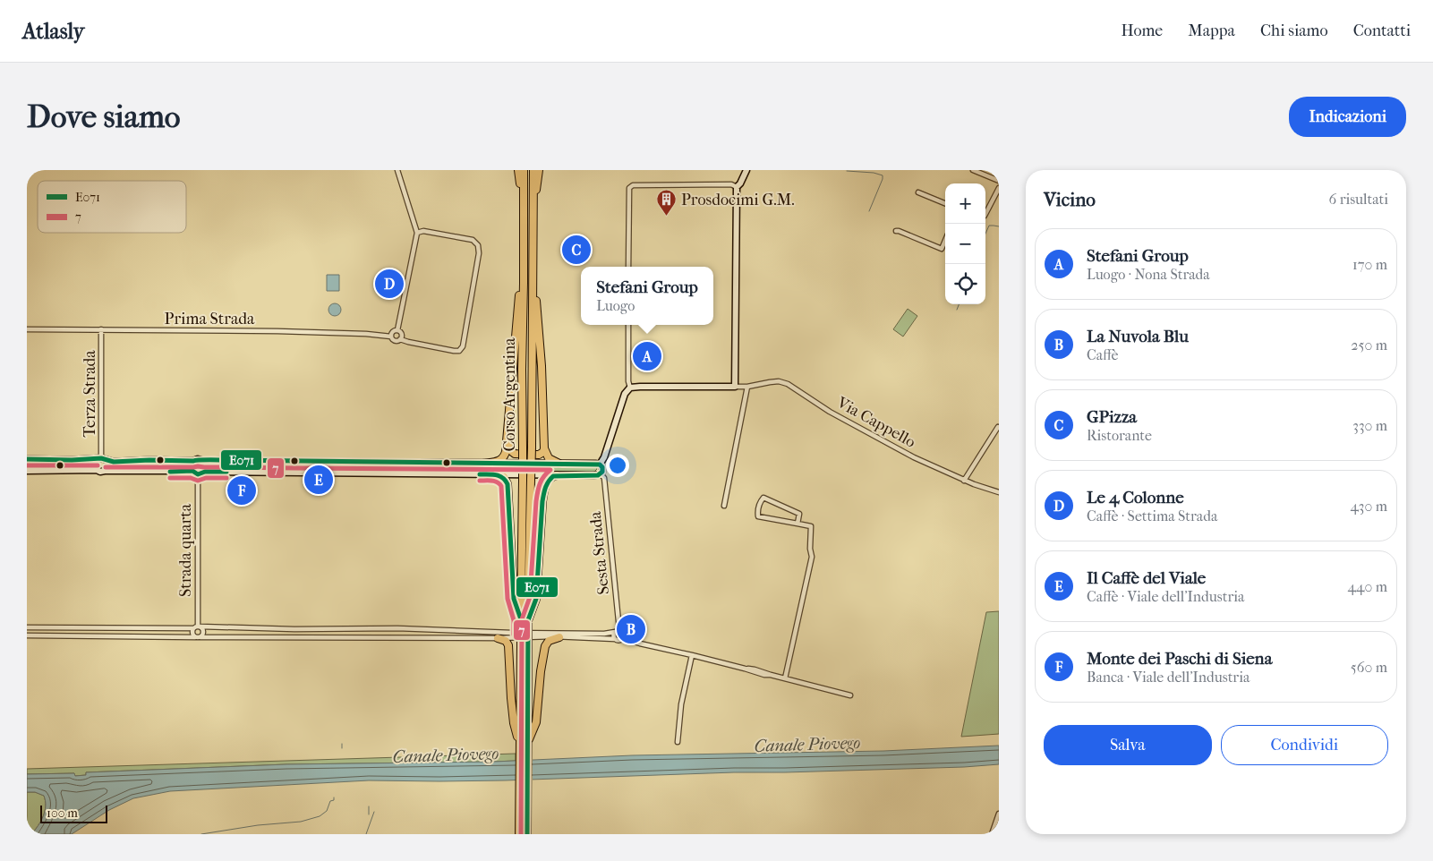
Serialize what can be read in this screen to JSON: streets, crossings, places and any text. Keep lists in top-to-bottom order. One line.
{"streets":{"highway":["Corso Argentina"],"street":["Prima Strada","Terza Strada","Via Cappello","Strada quarta","Sesta Strada"]},"crossings":[["Prima Strada","Terza Strada"]],"water":["Canale Piovego"],"places":{"building":["Prosdocimi G.M."]},"lines":["transit line E071","transit line 7"],"legend":["E071","7"],"scale_bar":"100 m","page":{"header":"Atlasly","nav":["Home","Mappa","Chi siamo","Contatti"],"buttons":["Indicazioni",["Salva","Condividi"]],"title":"Dove siamo","heading":["Vicino","6 risultati"],"map_buttons":["+","−"],"list":[{"mark":"A","name":"Stefani Group","note":"Luogo · Nona Strada","value":"170 m"},{"mark":"B","name":"La Nuvola Blu","note":"Caffè","value":"250 m"},{"mark":"C","name":"GPizza","note":"Ristorante","value":"330 m"},{"mark":"D","name":"Le 4 Colonne","note":"Caffè · Settima Strada","value":"430 m"},{"mark":"E","name":"Il Caffè del Viale","note":"Caffè · Viale dell'Industria","value":"440 m"},{"mark":"F","name":"Monte dei Paschi di Siena","note":"Banca · Viale dell'Industria","value":"560 m"}],"pins":["C","D","A","E","F","B"],"popup":["Stefani Group","Luogo"],"scale":"100 m"}}
